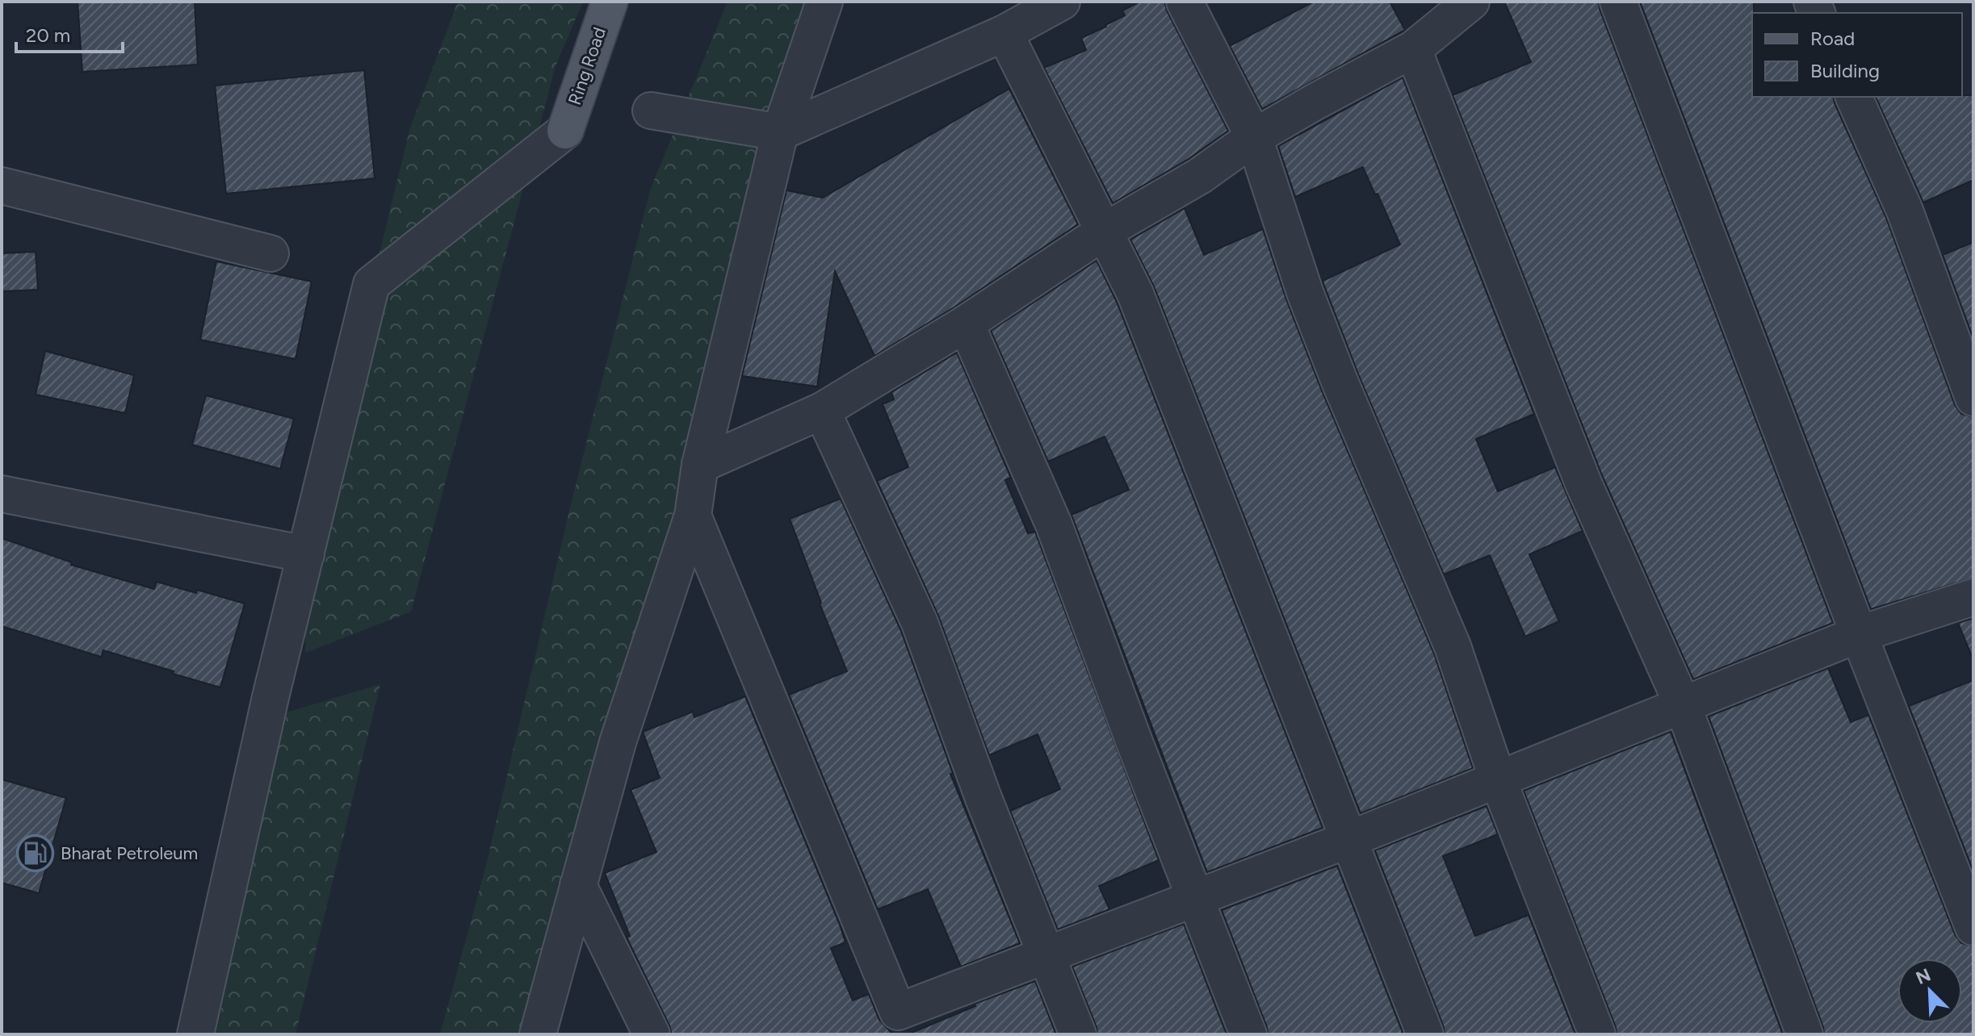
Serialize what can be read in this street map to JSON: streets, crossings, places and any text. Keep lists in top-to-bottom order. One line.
{"streets":{"main road":["Ring Road"]},"places":{"fuel station":["Bharat Petroleum"]},"legend":["Road","Building"],"scale_bar":"20 m","north":"top left"}
